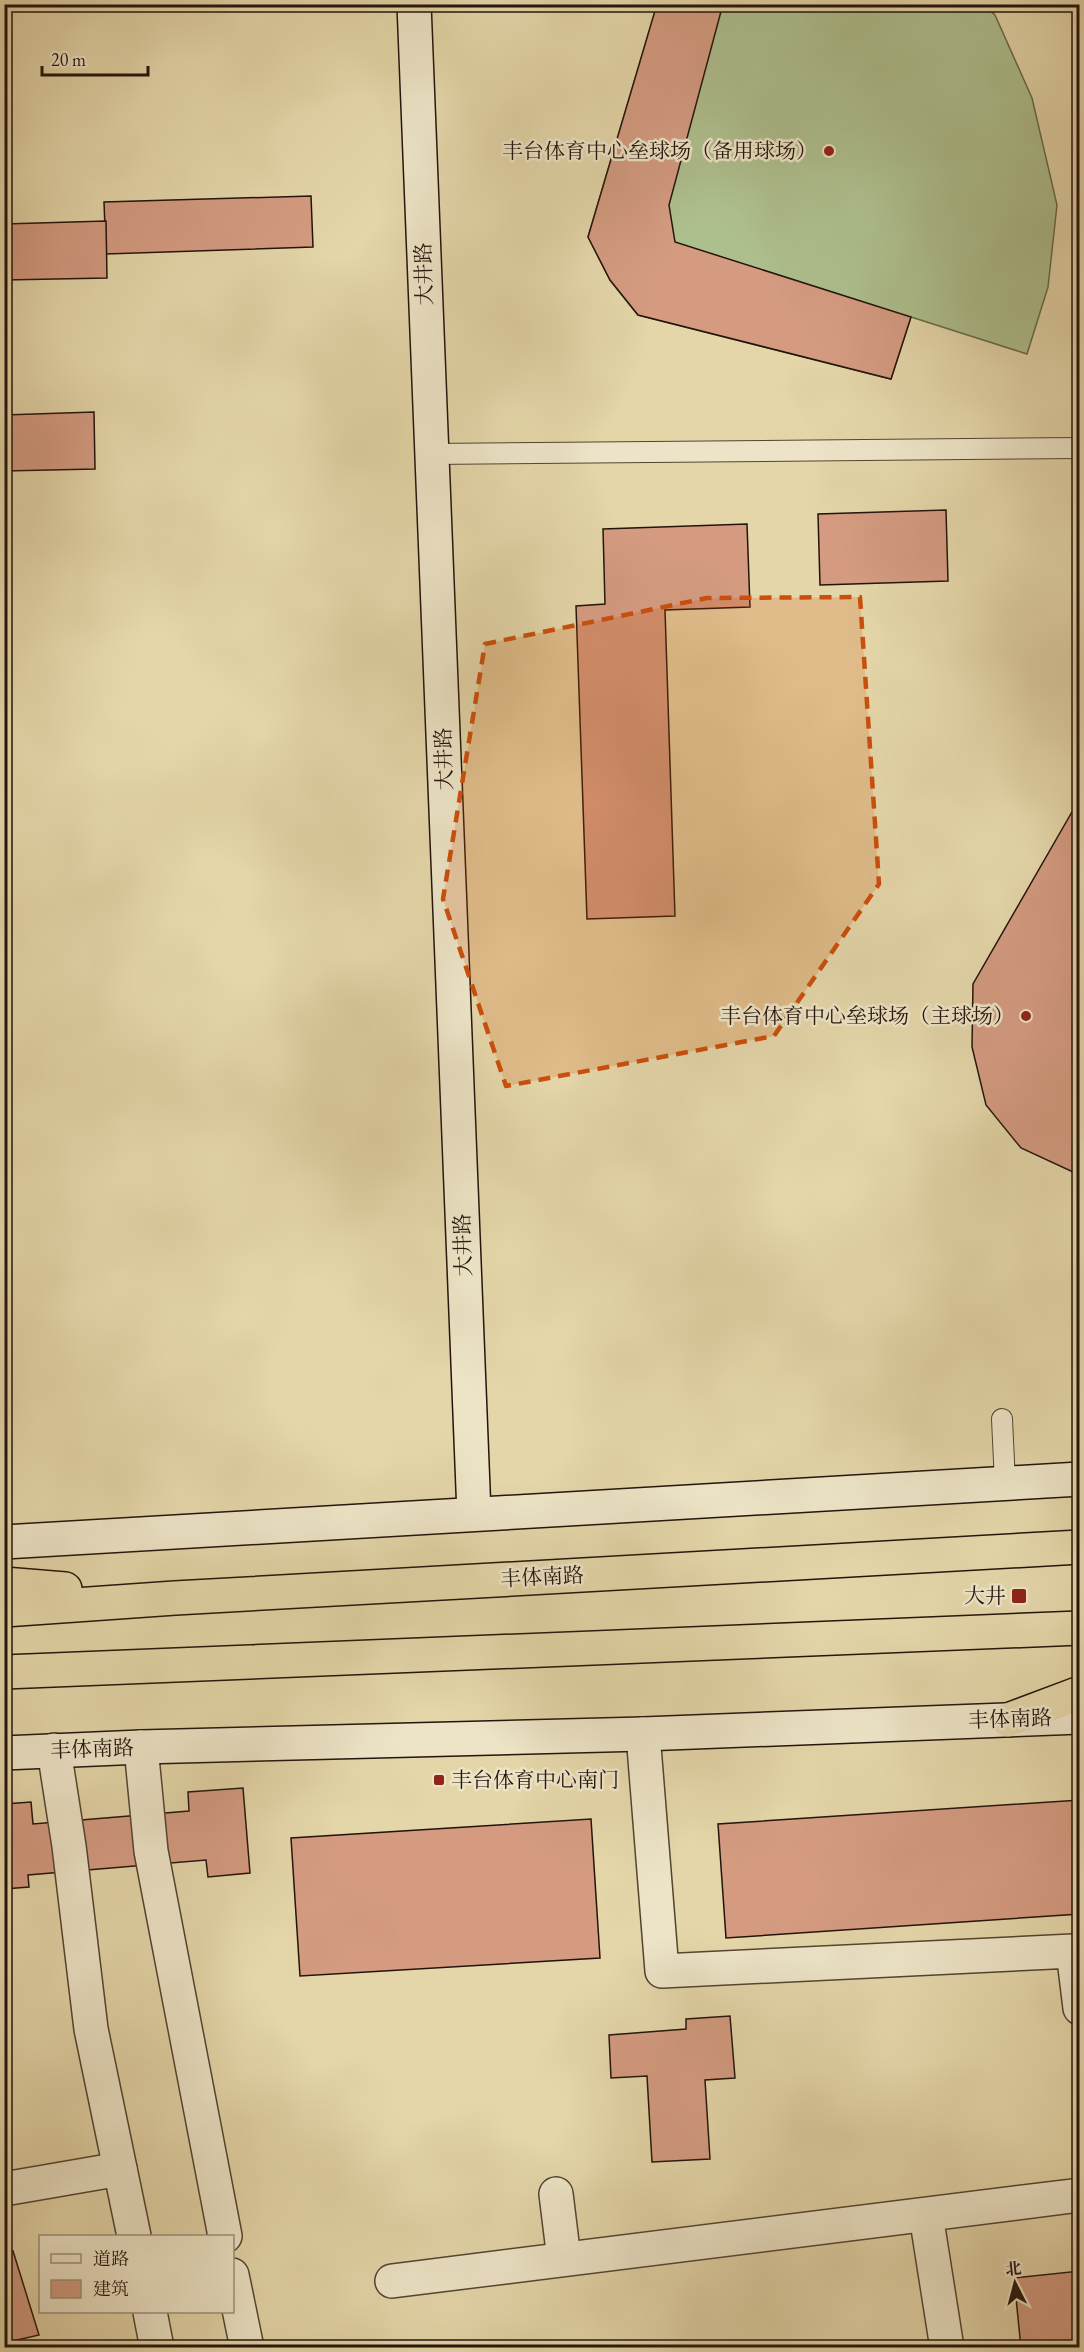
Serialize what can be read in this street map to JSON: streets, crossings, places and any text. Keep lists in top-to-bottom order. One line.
{"streets":{"highway":["丰体南路"],"street":["大井路"]},"places":{"other":["丰台体育中心垒球场（备用球场）","丰台体育中心垒球场（主球场）"],"transit":["大井","丰台体育中心南门"]},"legend":["道路","建筑"],"scale_bar":"20 m","north":"top"}
